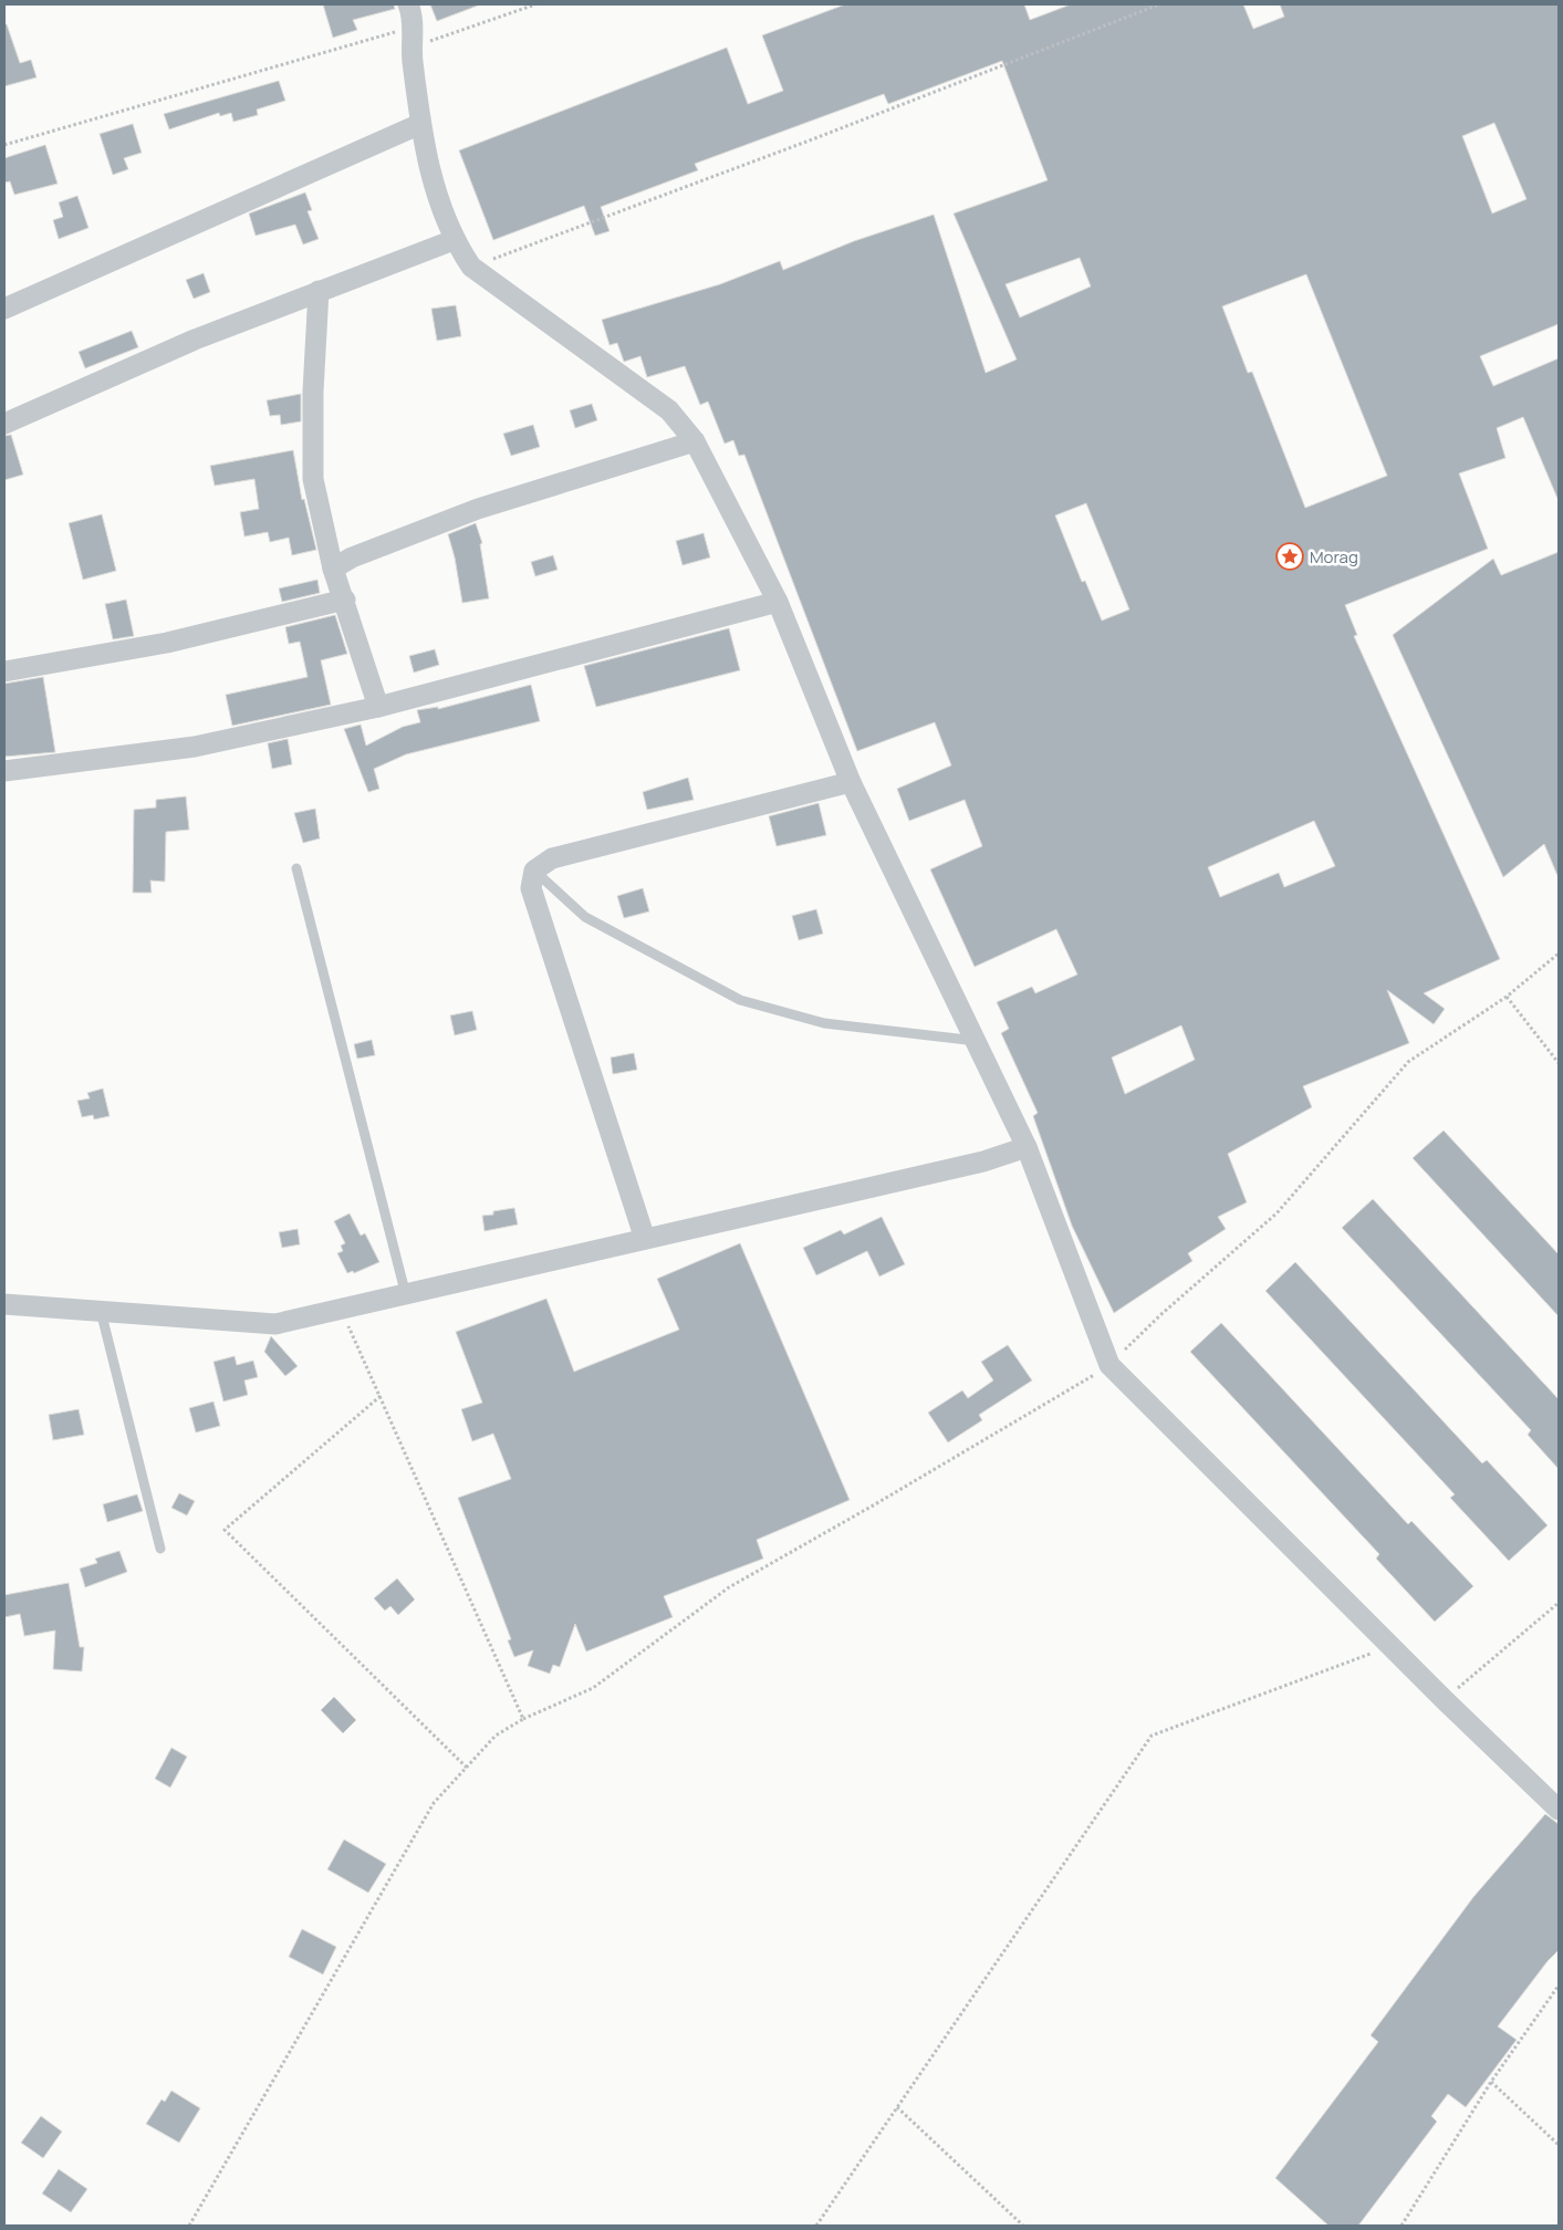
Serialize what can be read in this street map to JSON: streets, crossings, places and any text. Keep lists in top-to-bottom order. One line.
{"places":{"place":["Morag"]}}
